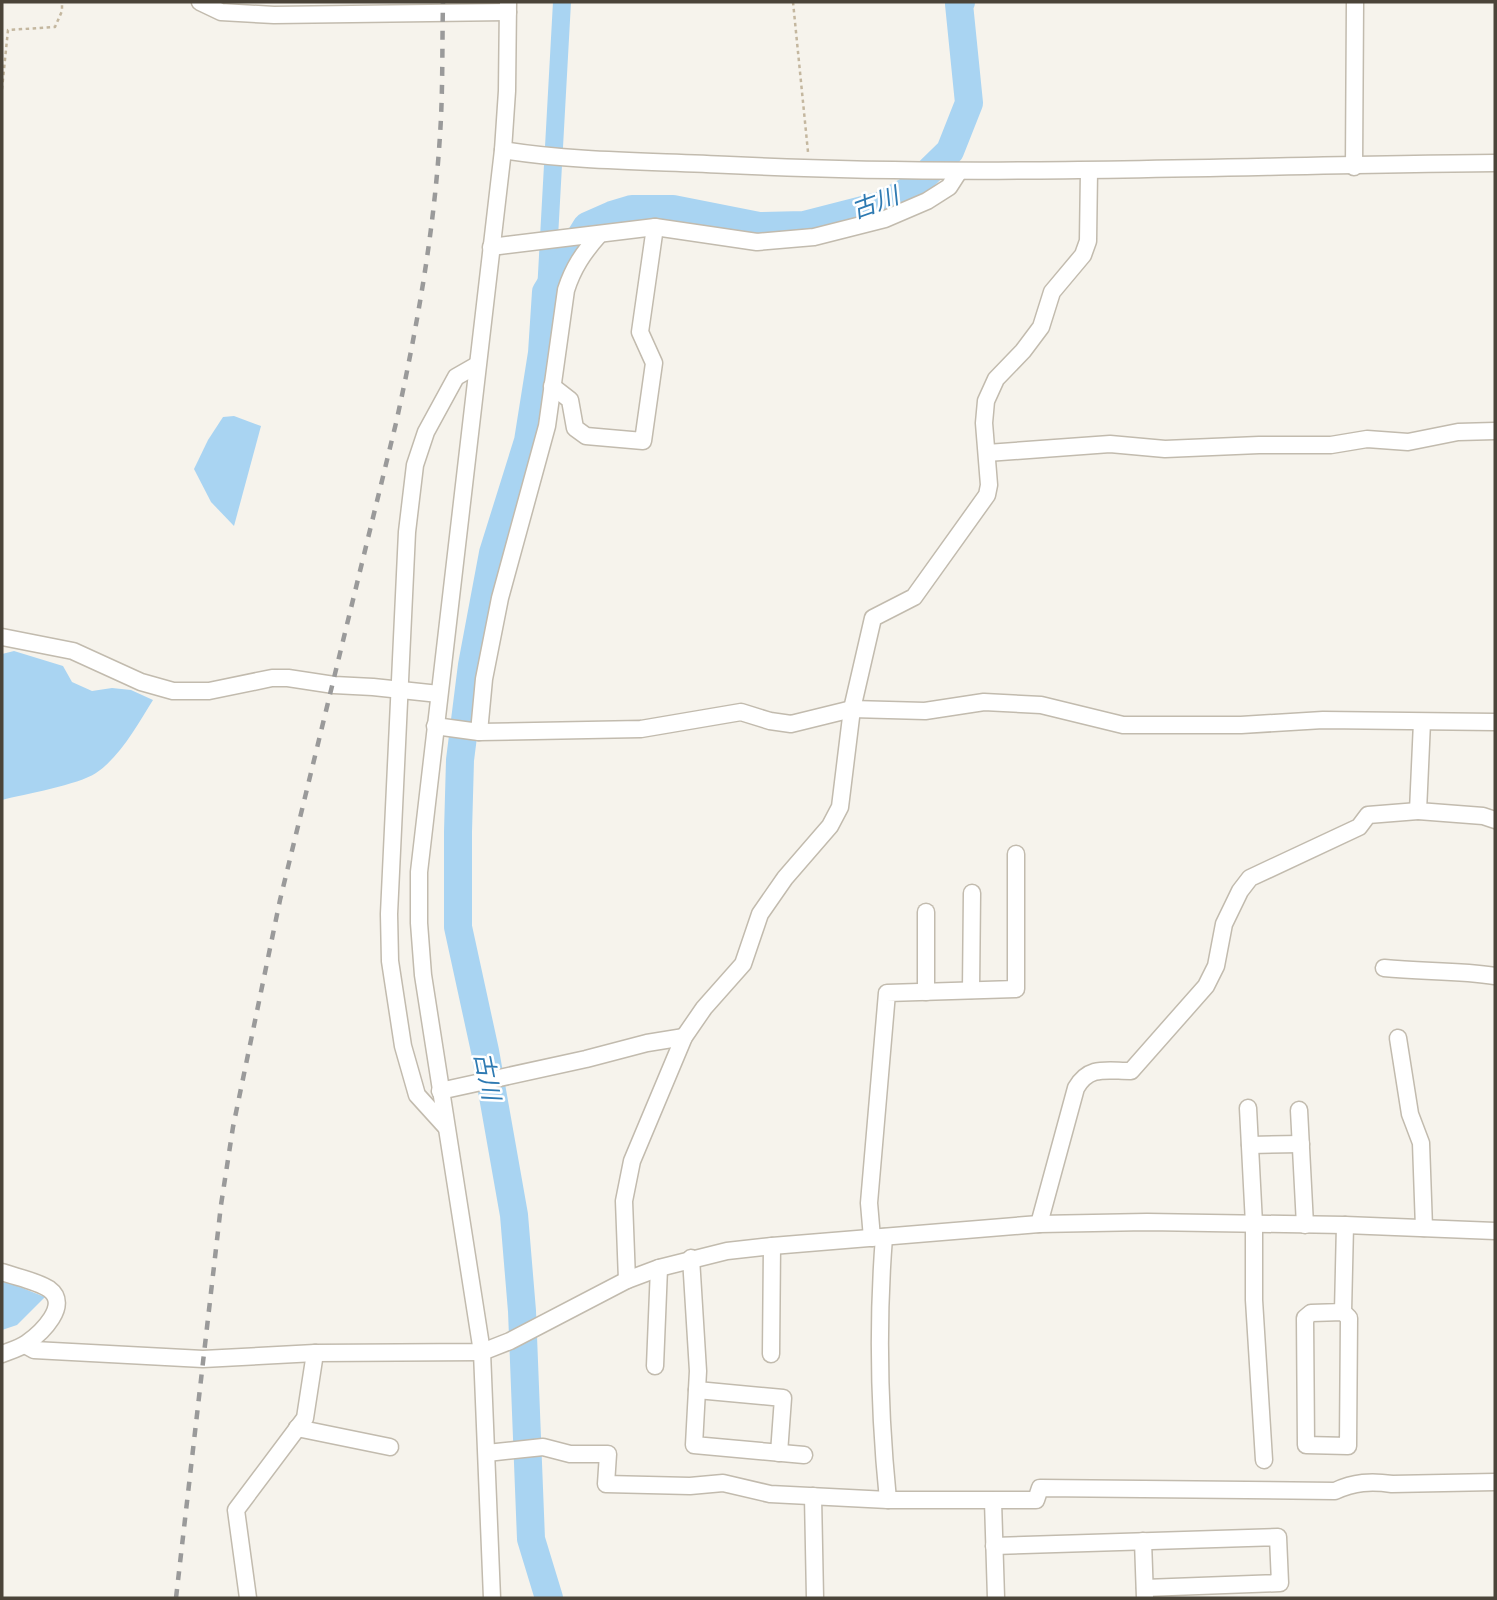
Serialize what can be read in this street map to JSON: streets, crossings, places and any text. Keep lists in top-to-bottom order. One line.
{"water":["古川"]}
